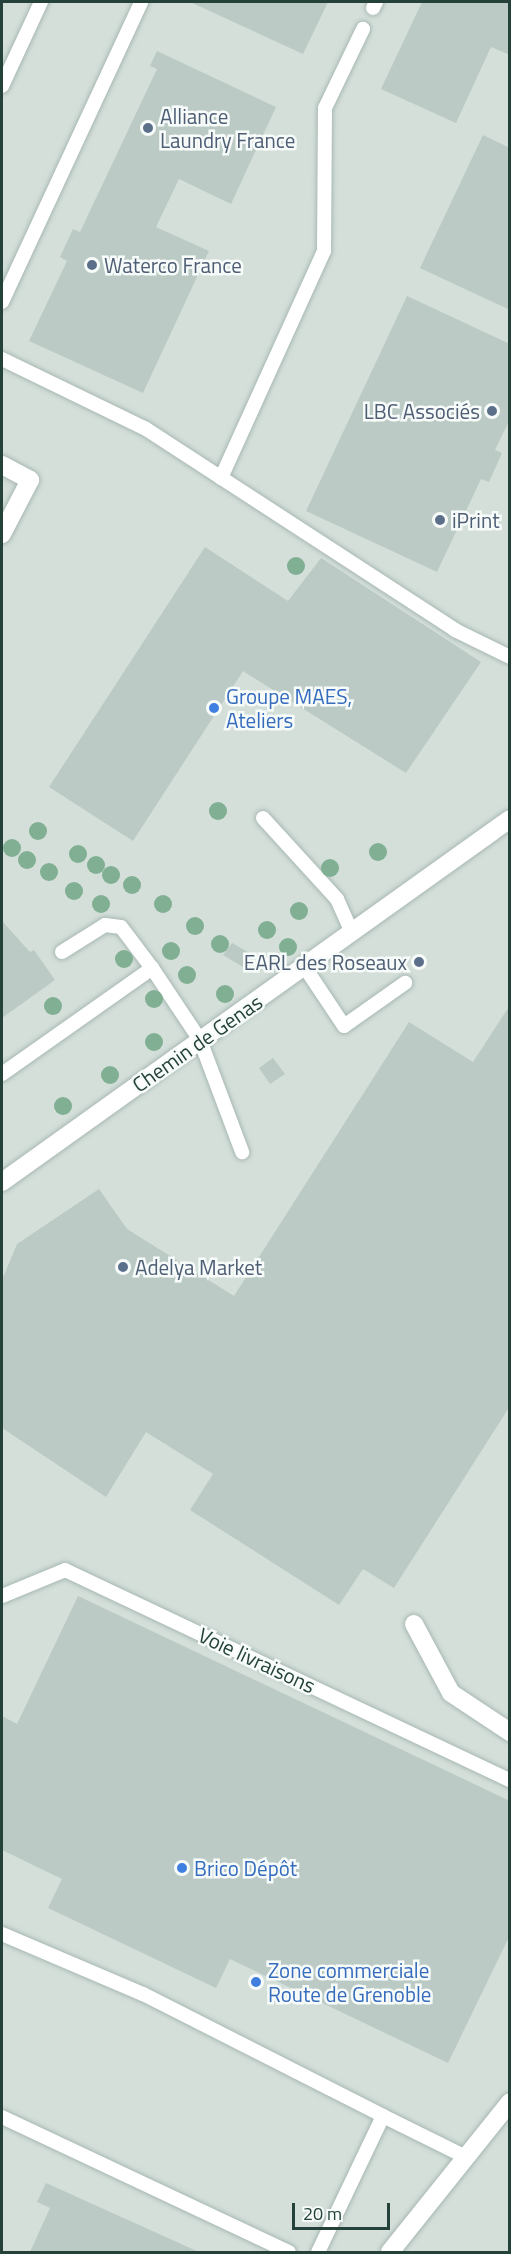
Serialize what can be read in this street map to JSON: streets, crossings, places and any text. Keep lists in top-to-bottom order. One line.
{"streets":{"street":["Chemin de Genas"],"lane":["Voie livraisons"]},"places":["Alliance Laundry France","Waterco France","LBC Associés","iPrint","Groupe MAES, Ateliers","EARL des Roseaux","Adelya Market","Brico Dépôt","Zone commerciale Route de Grenoble"],"scale_bar":"20 m"}
